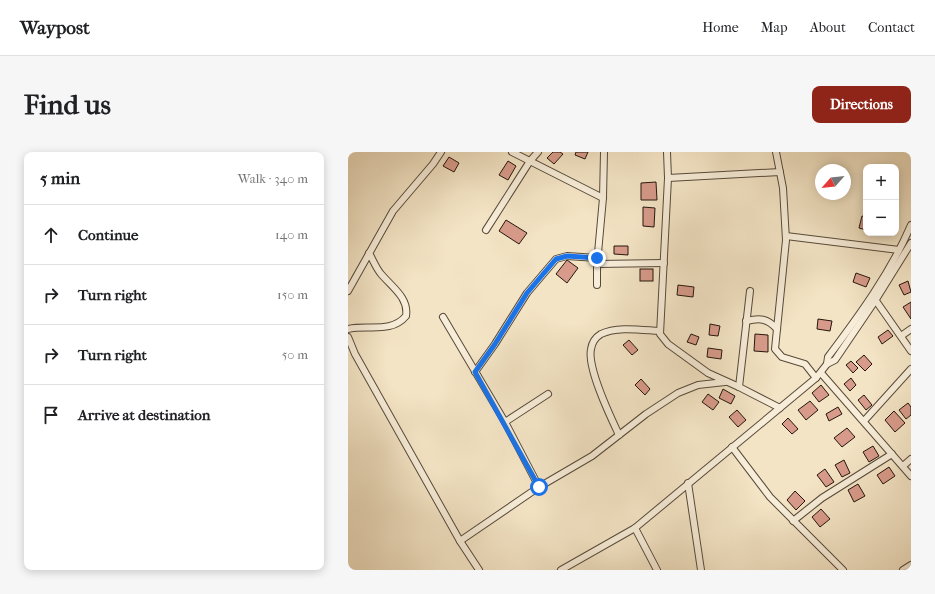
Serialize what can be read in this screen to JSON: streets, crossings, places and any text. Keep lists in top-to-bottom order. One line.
{"north":"bottom left","page":{"header":"Waypost","nav":["Home","Map","About","Contact"],"buttons":"Directions","title":"Find us","heading":["5 min","Walk · 340 m"],"map_buttons":["+","−"],"list":[["Continue","140 m"],["Turn right","150 m"],["Turn right","50 m"],"Arrive at destination"]}}
